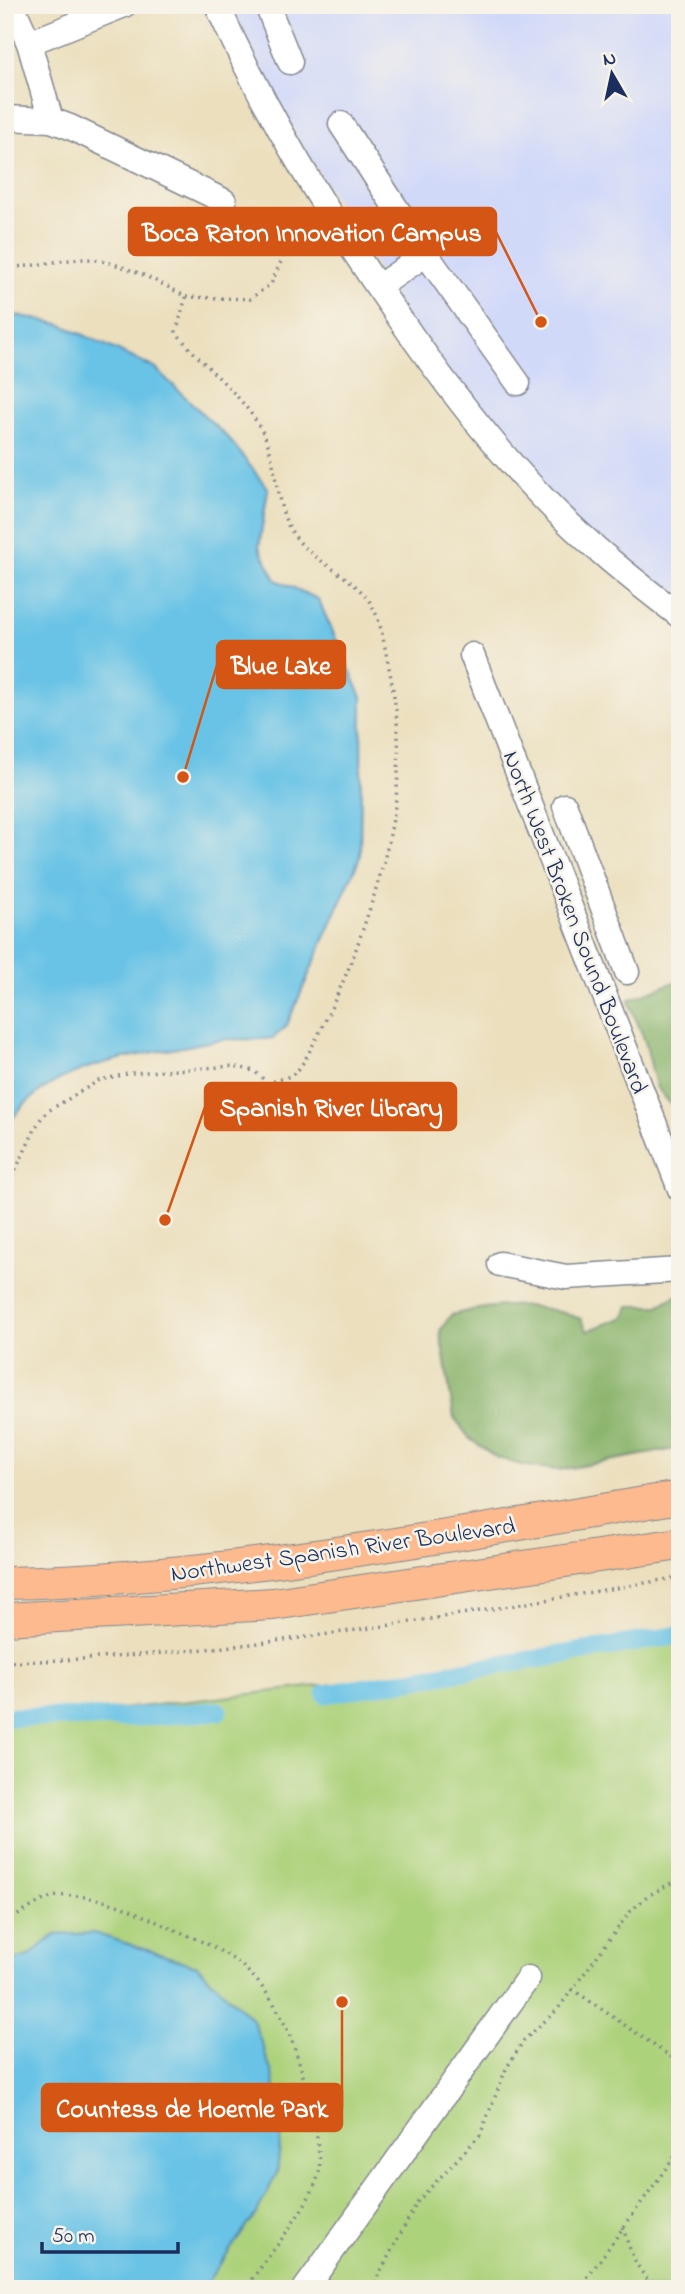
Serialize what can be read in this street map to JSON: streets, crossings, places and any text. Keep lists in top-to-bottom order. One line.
{"streets":{"main road":["Northwest Spanish River Boulevard"],"street":["North West Broken Sound Boulevard"]},"places":["Boca Raton Innovation Campus","Blue Lake","Spanish River Library","Countess de Hoernle Park"],"scale_bar":"50 m","north":"top"}
